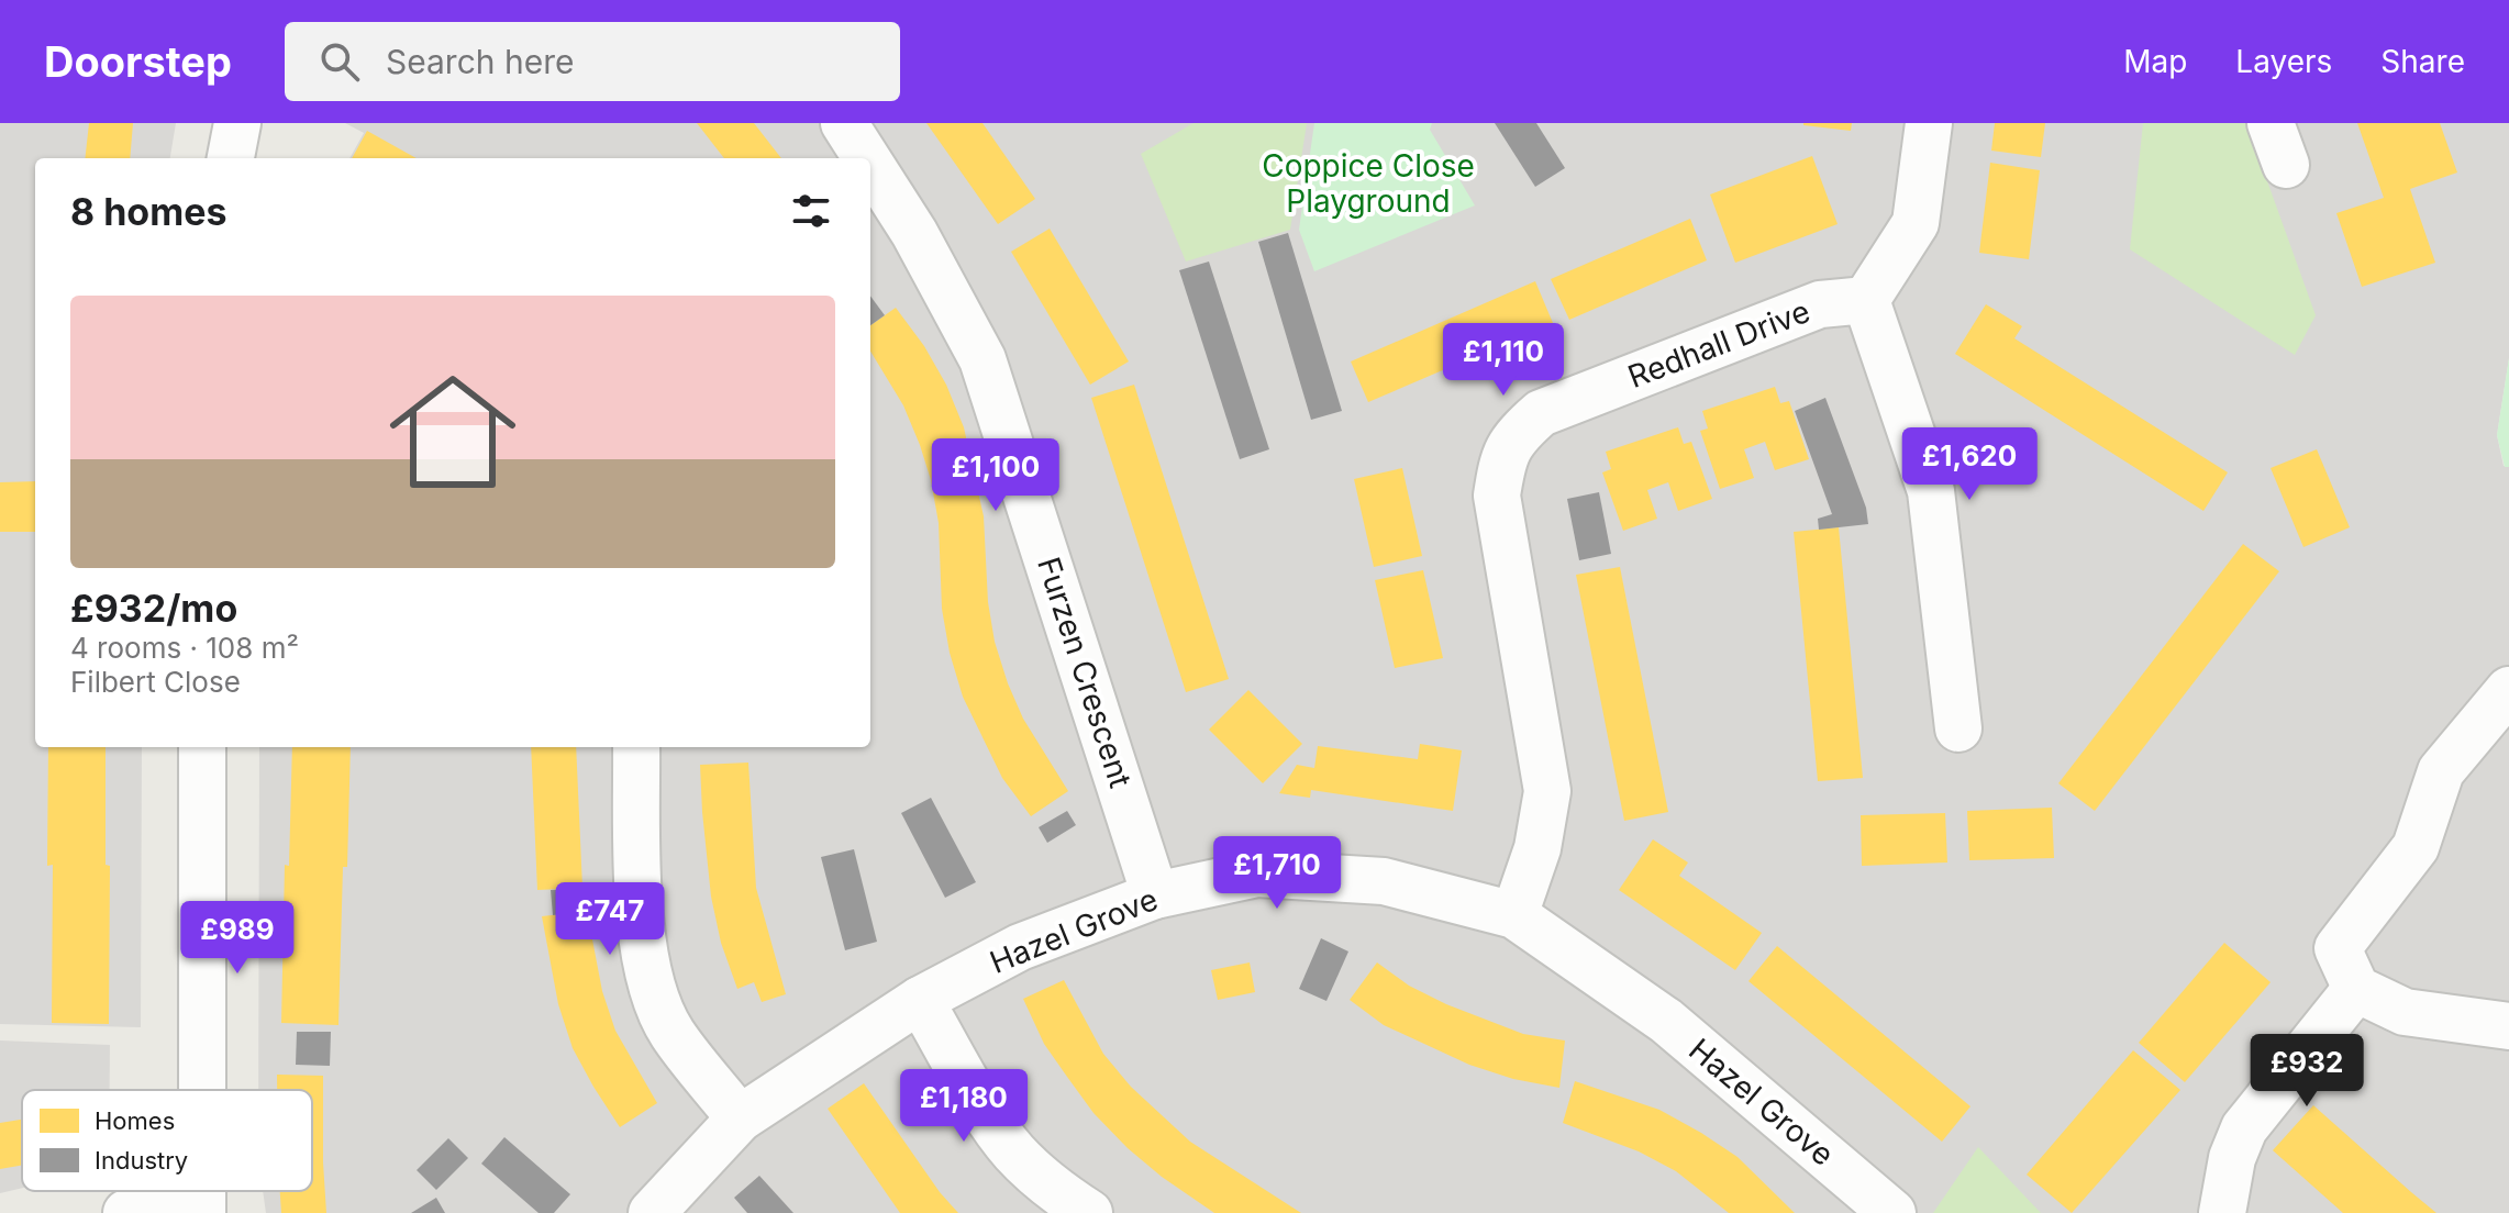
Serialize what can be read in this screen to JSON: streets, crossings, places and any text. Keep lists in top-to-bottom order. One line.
{"streets":{"street":["Redhall Drive","Furzen Crescent","Hazel Grove"]},"crossings":[["Redhall Drive","Hazel Grove"],["Furzen Crescent","Hazel Grove"]],"parks":["Coppice Close Playground"],"legend":["Homes","Industry"],"page":{"header":"Doorstep","search":"Search here","nav":["Map","Layers","Share"],"heading":"8 homes","list":[{"name":"£932/mo","note":"4 rooms · 108 m² · Filbert Close"}],"price":["£1,110","£1,620","£1,100","£1,710","£747","£989","£932","£1,180"]}}
